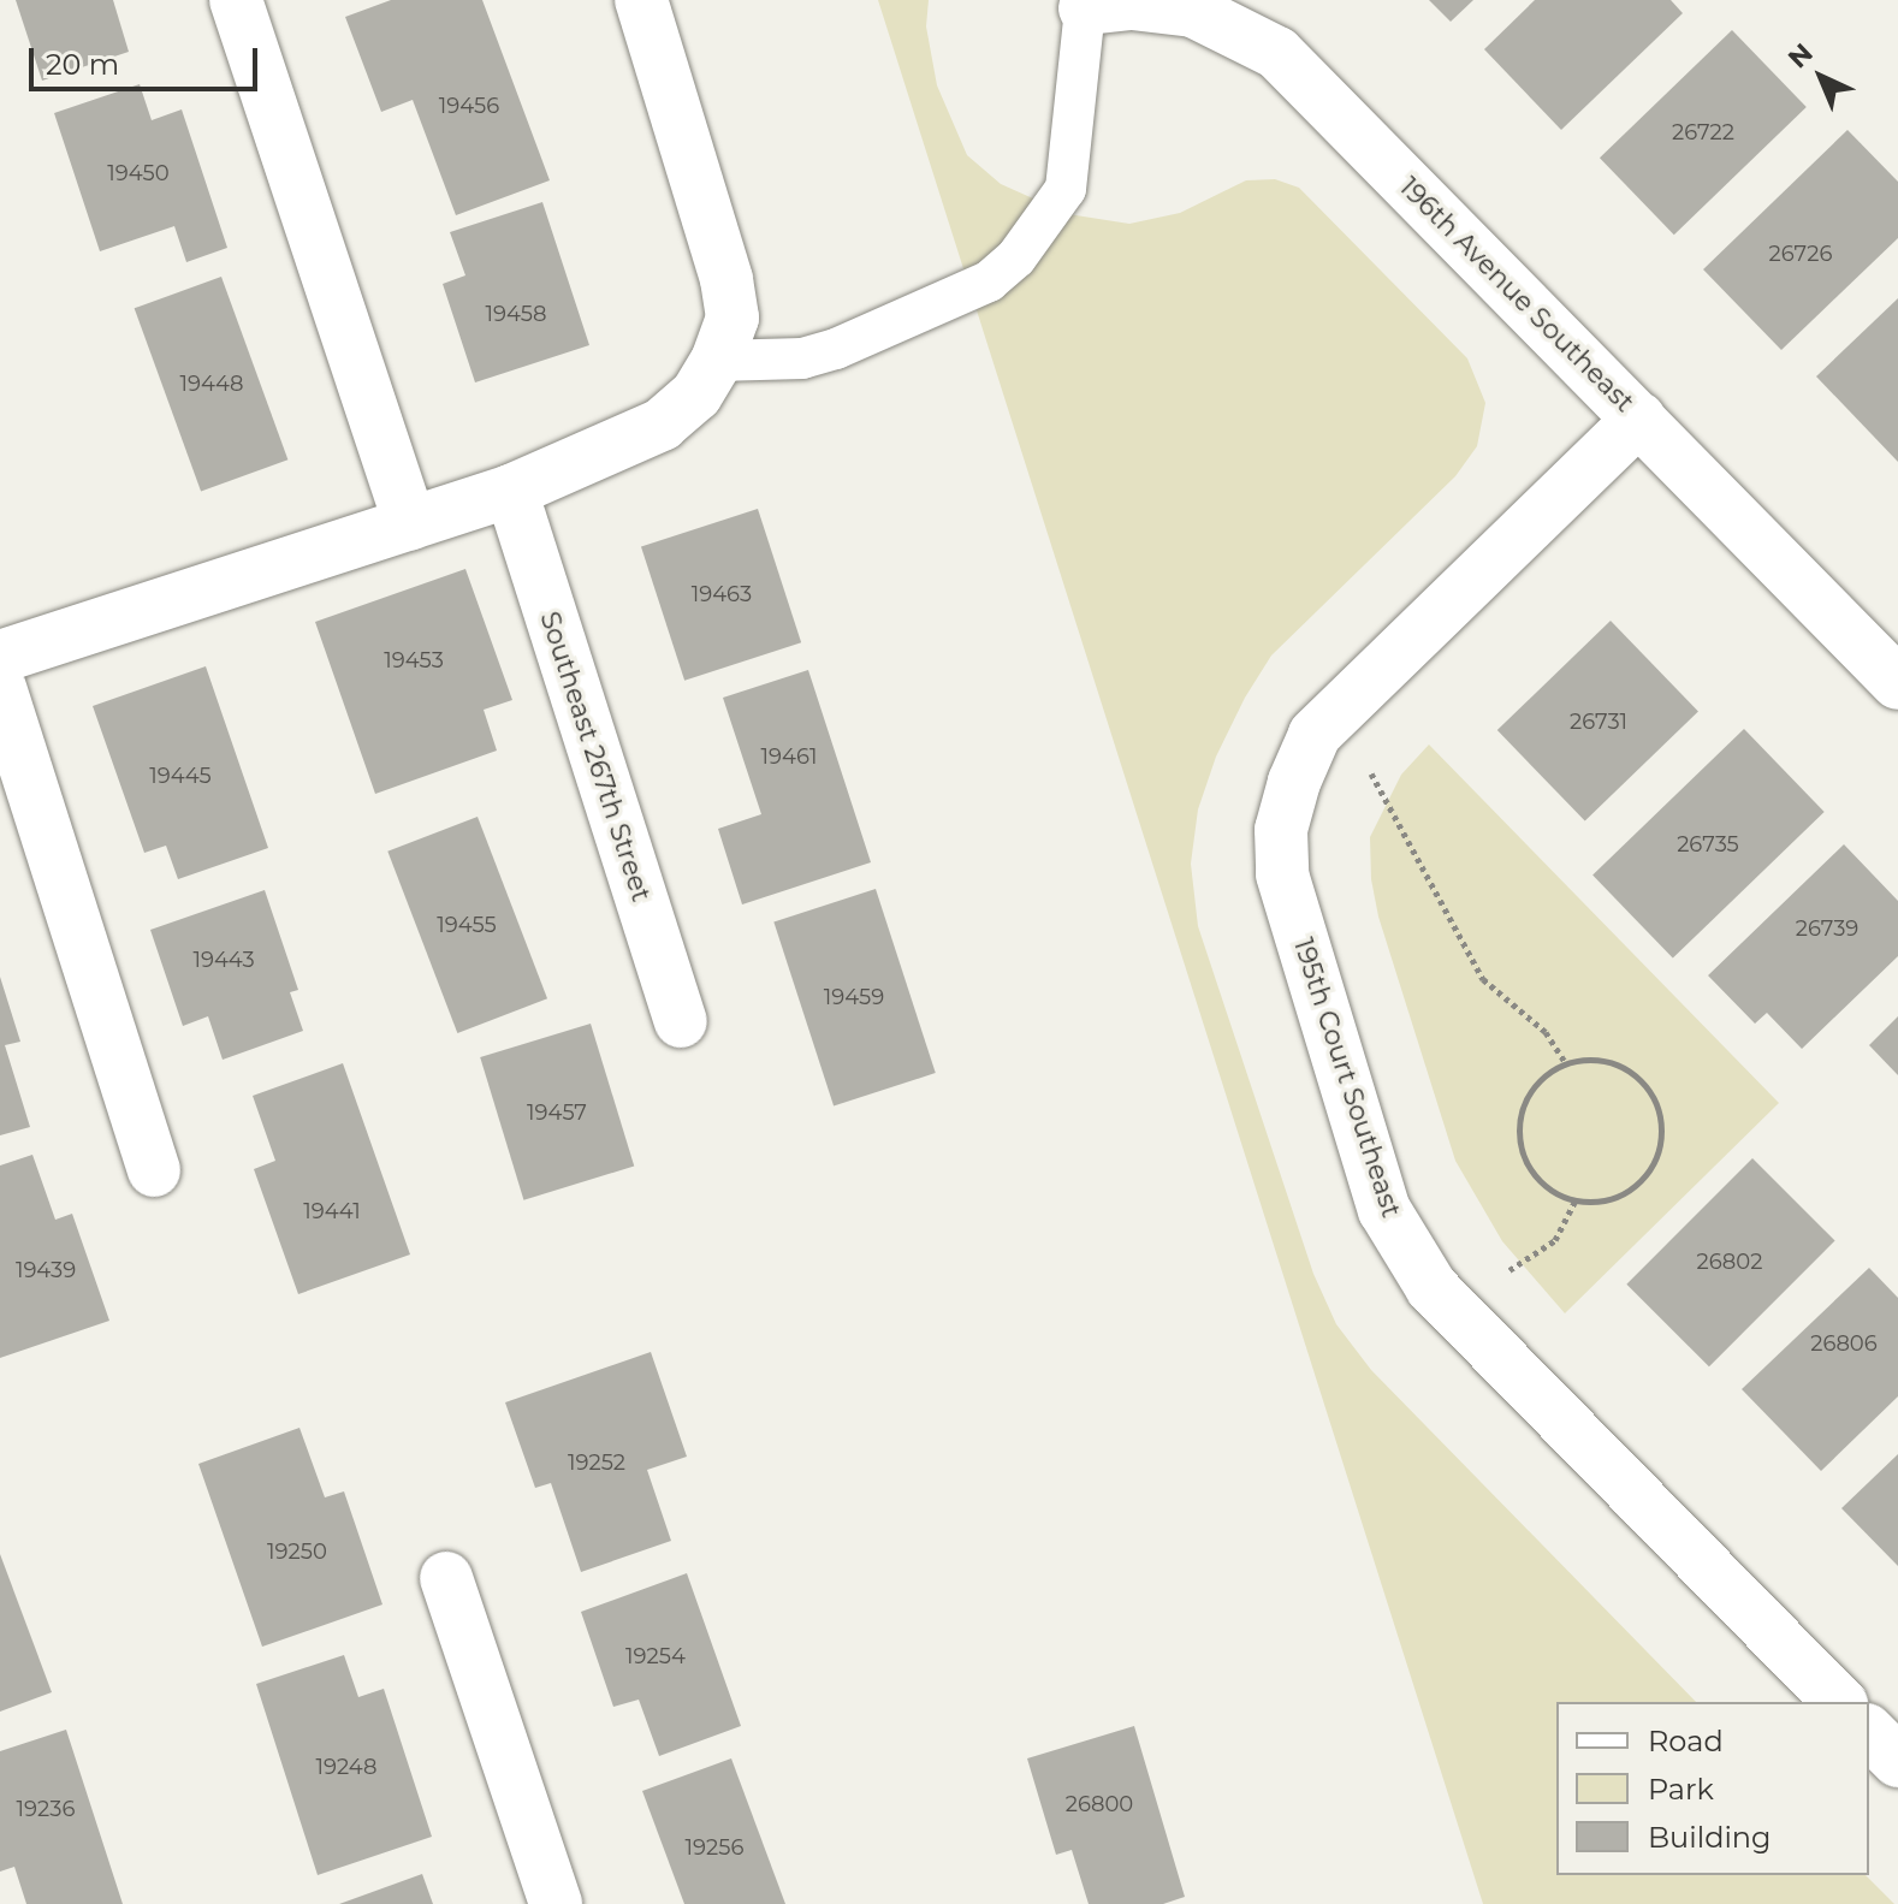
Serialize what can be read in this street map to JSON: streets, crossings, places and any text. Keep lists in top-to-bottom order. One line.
{"streets":{"street":["196th Avenue Southeast","Southeast 267th Street","195th Court Southeast"]},"crossings":[["196th Avenue Southeast","195th Court Southeast"]],"house_numbers":["19456","26722","19450","26726","19458","19448","19463","19453","26731","19461","19445","26735","19455","26739","19443","19459","19457","19441","26802","19439","26806","19252","19250","19254","19248","26800","19236","19256"],"legend":["Road","Park","Building"],"scale_bar":"20 m","north":"top left"}
